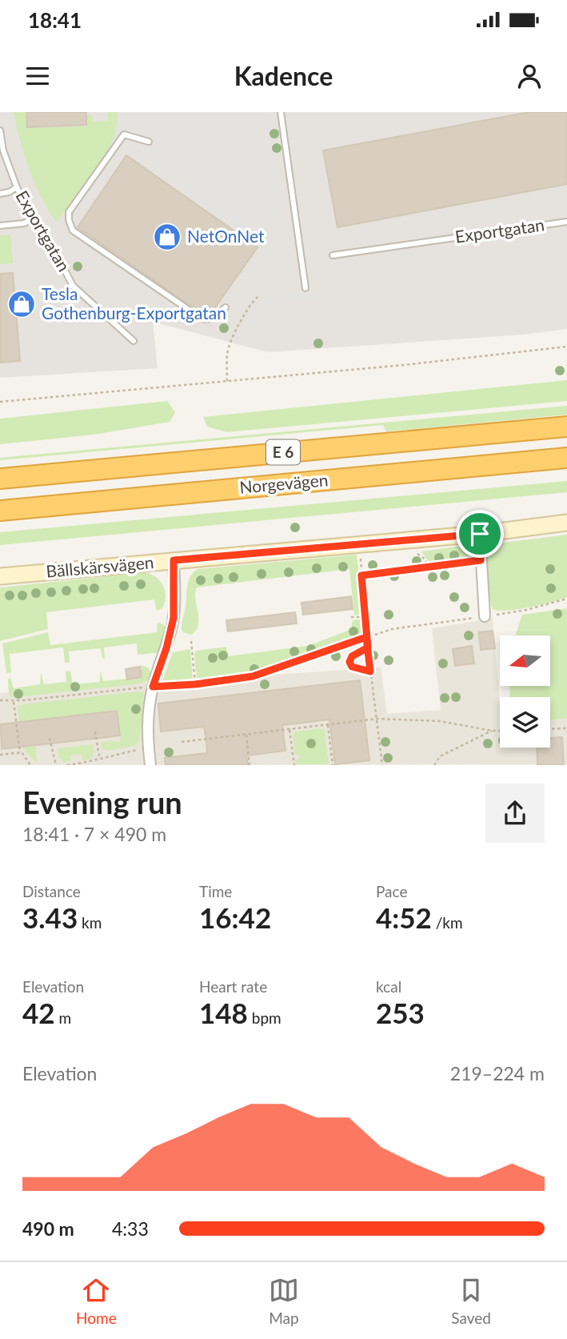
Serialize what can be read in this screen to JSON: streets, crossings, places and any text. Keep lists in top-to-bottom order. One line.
{"streets":{"highway":["E 6","Norgevägen"],"street":["Bällskärsvägen"],"lane":["Exportgatan"]},"places":{"shop":["NetOnNet","Tesla Gothenburg-Exportgatan"]},"north":"left","page":{"status":"18:41","header":"Kadence","heading":["Evening run","18:41 · 7 × 490 m"],"stats":[["Distance","3.43 km"],["Time","16:42"],["Pace","4:52 /km"],["Elevation","42 m"],["Heart rate","148 bpm"],["kcal","253"]],"chart":["Elevation","219–224 m"],"list":[{"name":"490 m","note":"4:33"}],"tabs":["Home","Map","Saved"]}}
